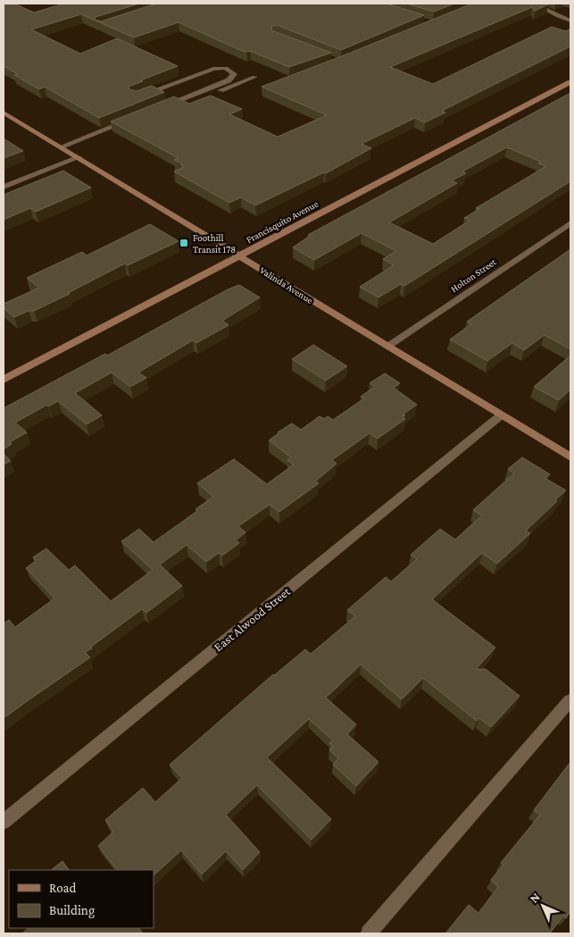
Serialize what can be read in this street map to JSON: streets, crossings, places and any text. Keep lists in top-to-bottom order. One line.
{"streets":{"street":["Francisquito Avenue","Holton Street","Valinda Avenue","East Alwood Street"]},"crossings":[["Francisquito Avenue","Valinda Avenue"],["Holton Street","Valinda Avenue"],["Valinda Avenue","East Alwood Street"]],"places":{"transit":["Foothill Transit 178"]},"legend":["Road","Building"],"north":"top left"}
